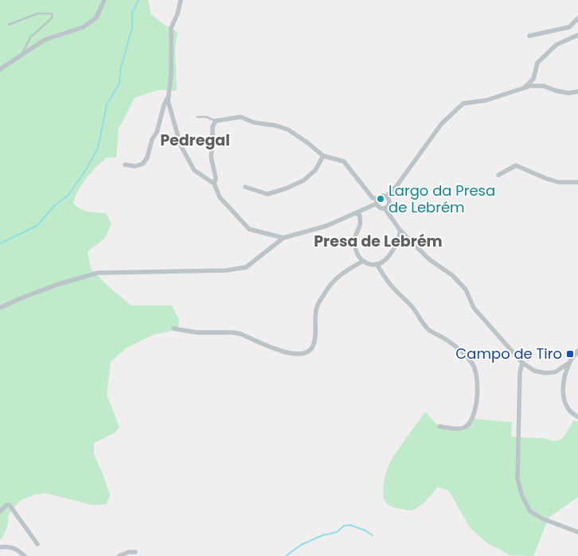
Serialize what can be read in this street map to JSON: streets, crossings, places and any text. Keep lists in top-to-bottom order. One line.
{"districts":["Pedregal","Presa de Lebrém"],"places":{"other":["Largo da Presa de Lebrém"],"transit":["Campo de Tiro"]}}
